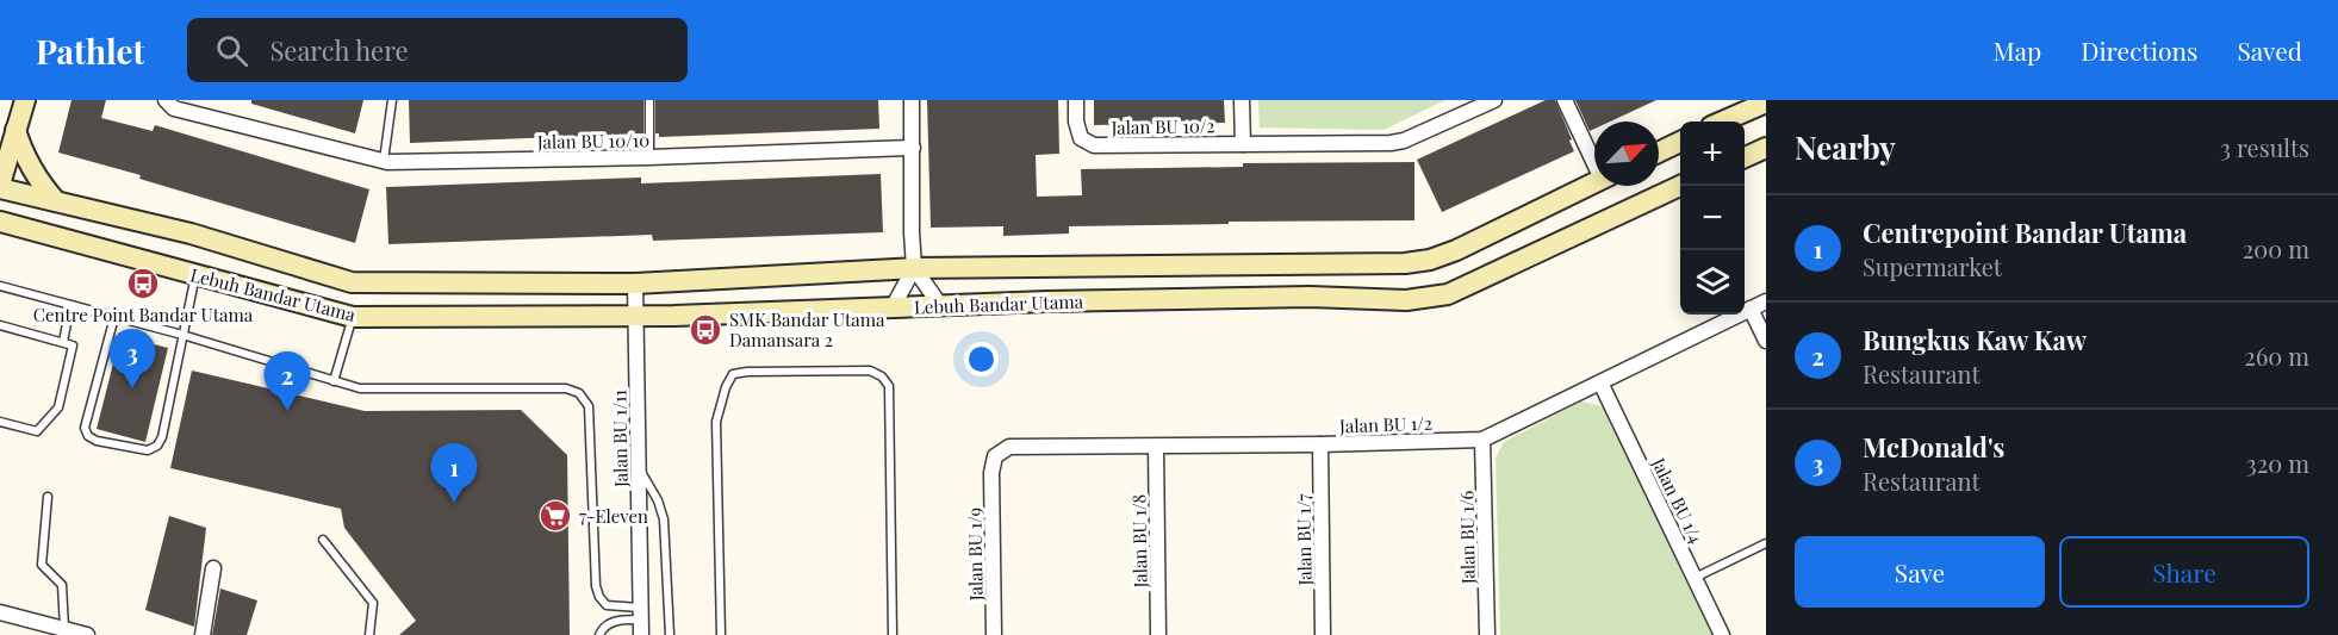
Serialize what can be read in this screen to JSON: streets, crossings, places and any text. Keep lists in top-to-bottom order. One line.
{"streets":{"main road":["Lebuh Bandar Utama"],"street":["Jalan BU 10/2","Jalan BU 10/10","Jalan BU 1/2","Jalan BU 1/11","Jalan BU 1/4","Jalan BU 1/6","Jalan BU 1/7","Jalan BU 1/8","Jalan BU 1/9"]},"crossings":[["Lebuh Bandar Utama","Jalan BU 1/11"],["Jalan BU 1/2","Jalan BU 1/4"],["Jalan BU 1/2","Jalan BU 1/6"],["Jalan BU 1/2","Jalan BU 1/7"],["Jalan BU 1/2","Jalan BU 1/8"],["Jalan BU 1/2","Jalan BU 1/9"]],"places":{"bus stop":["Centre Point Bandar Utama","SMK Bandar Utama Damansara 2"],"supermarket":["7-Eleven"]},"north":"top right","page":{"header":"Pathlet","search":"Search here","nav":["Map","Directions","Saved"],"heading":["Nearby","3 results"],"map_buttons":["+","−"],"list":[{"mark":"1","name":"Centrepoint Bandar Utama","note":"Supermarket","value":"200 m"},{"mark":"2","name":"Bungkus Kaw Kaw","note":"Restaurant","value":"260 m"},{"mark":"3","name":"McDonald's","note":"Restaurant","value":"320 m"}],"pins":["3","2","1"],"buttons":["Save","Share"]}}
